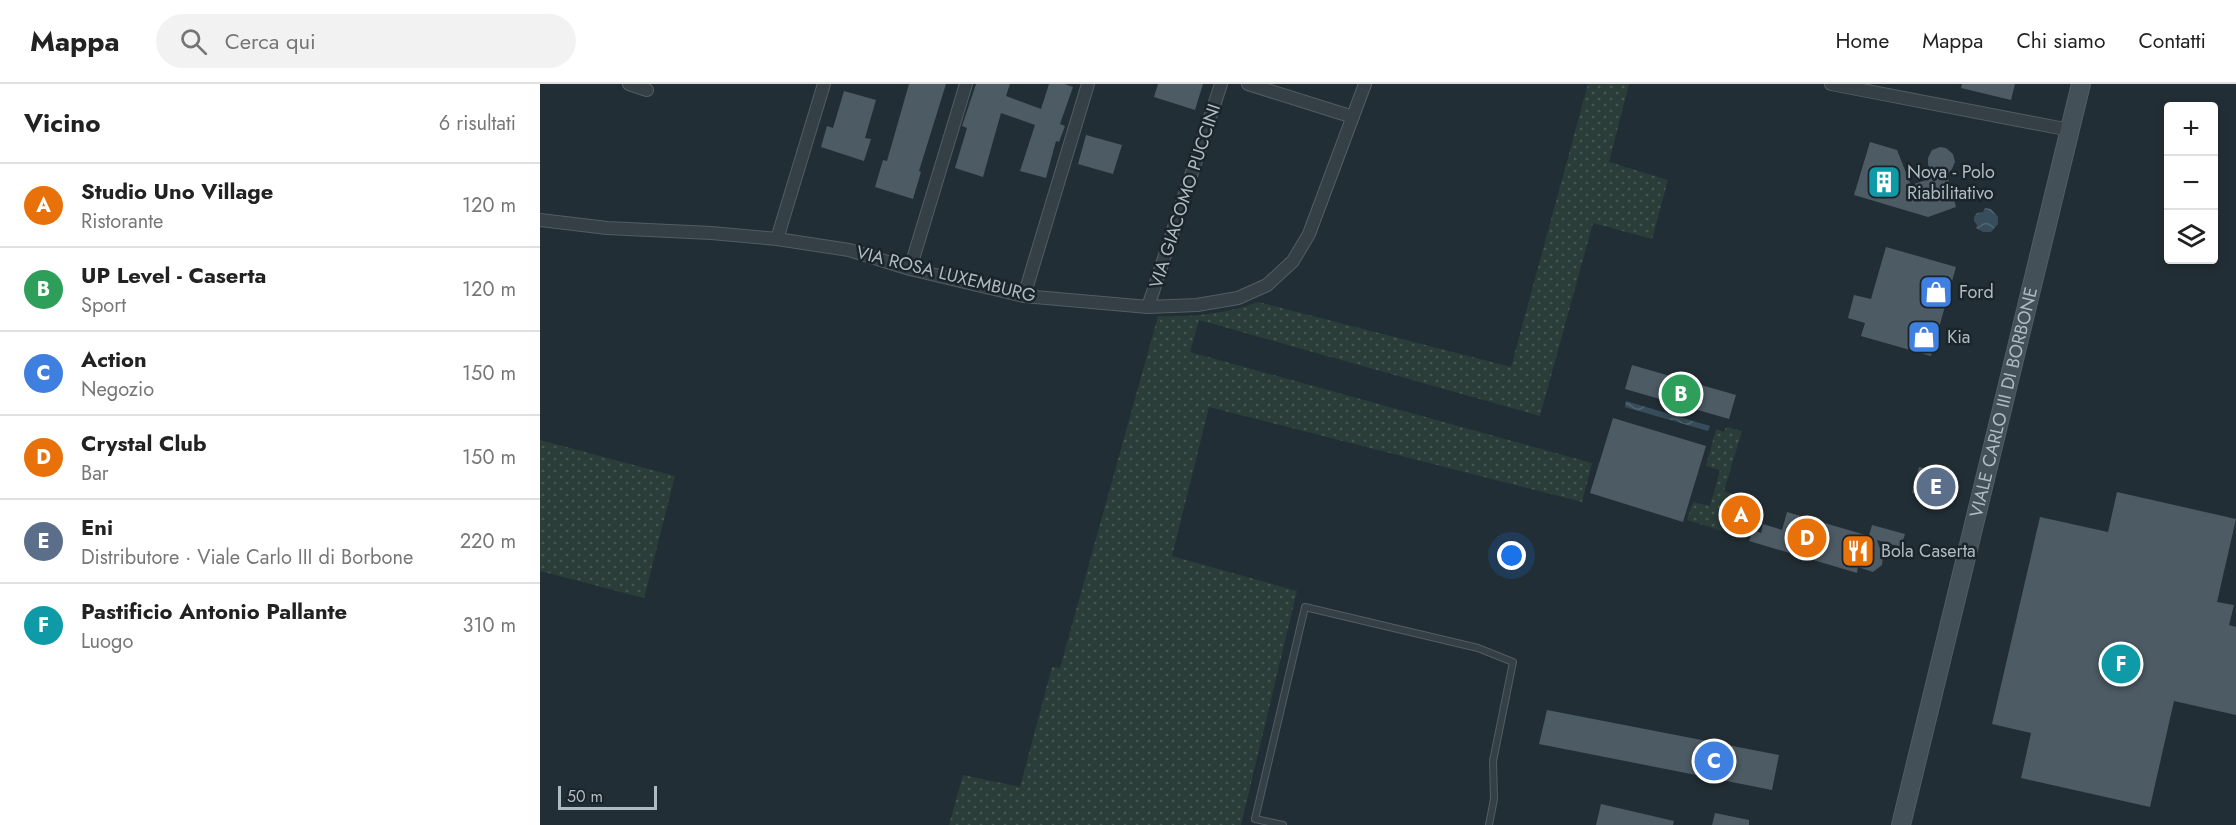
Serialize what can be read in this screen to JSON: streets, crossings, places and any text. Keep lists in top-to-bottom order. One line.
{"streets":{"main road":["VIALE CARLO III DI BORBONE"],"street":["VIA GIACOMO PUCCINI","VIA ROSA LUXEMBURG"]},"crossings":[["VIA GIACOMO PUCCINI","VIA ROSA LUXEMBURG"]],"places":{"building":["Nova - Polo Riabilitativo"],"shop":["Ford","Kia"],"restaurant":["Bola Caserta"]},"scale_bar":"50 m","page":{"header":"Mappa","search":"Cerca qui","nav":["Home","Mappa","Chi siamo","Contatti"],"heading":["Vicino","6 risultati"],"map_buttons":["+","−"],"list":[{"mark":"A","name":"Studio Uno Village","note":"Ristorante","value":"120 m"},{"mark":"B","name":"UP Level - Caserta","note":"Sport","value":"120 m"},{"mark":"C","name":"Action","note":"Negozio","value":"150 m"},{"mark":"D","name":"Crystal Club","note":"Bar","value":"150 m"},{"mark":"E","name":"Eni","note":"Distributore · Viale Carlo III di Borbone","value":"220 m"},{"mark":"F","name":"Pastificio Antonio Pallante","note":"Luogo","value":"310 m"}],"pins":["B","E","A","D","F","C"],"scale":"50 m"}}
